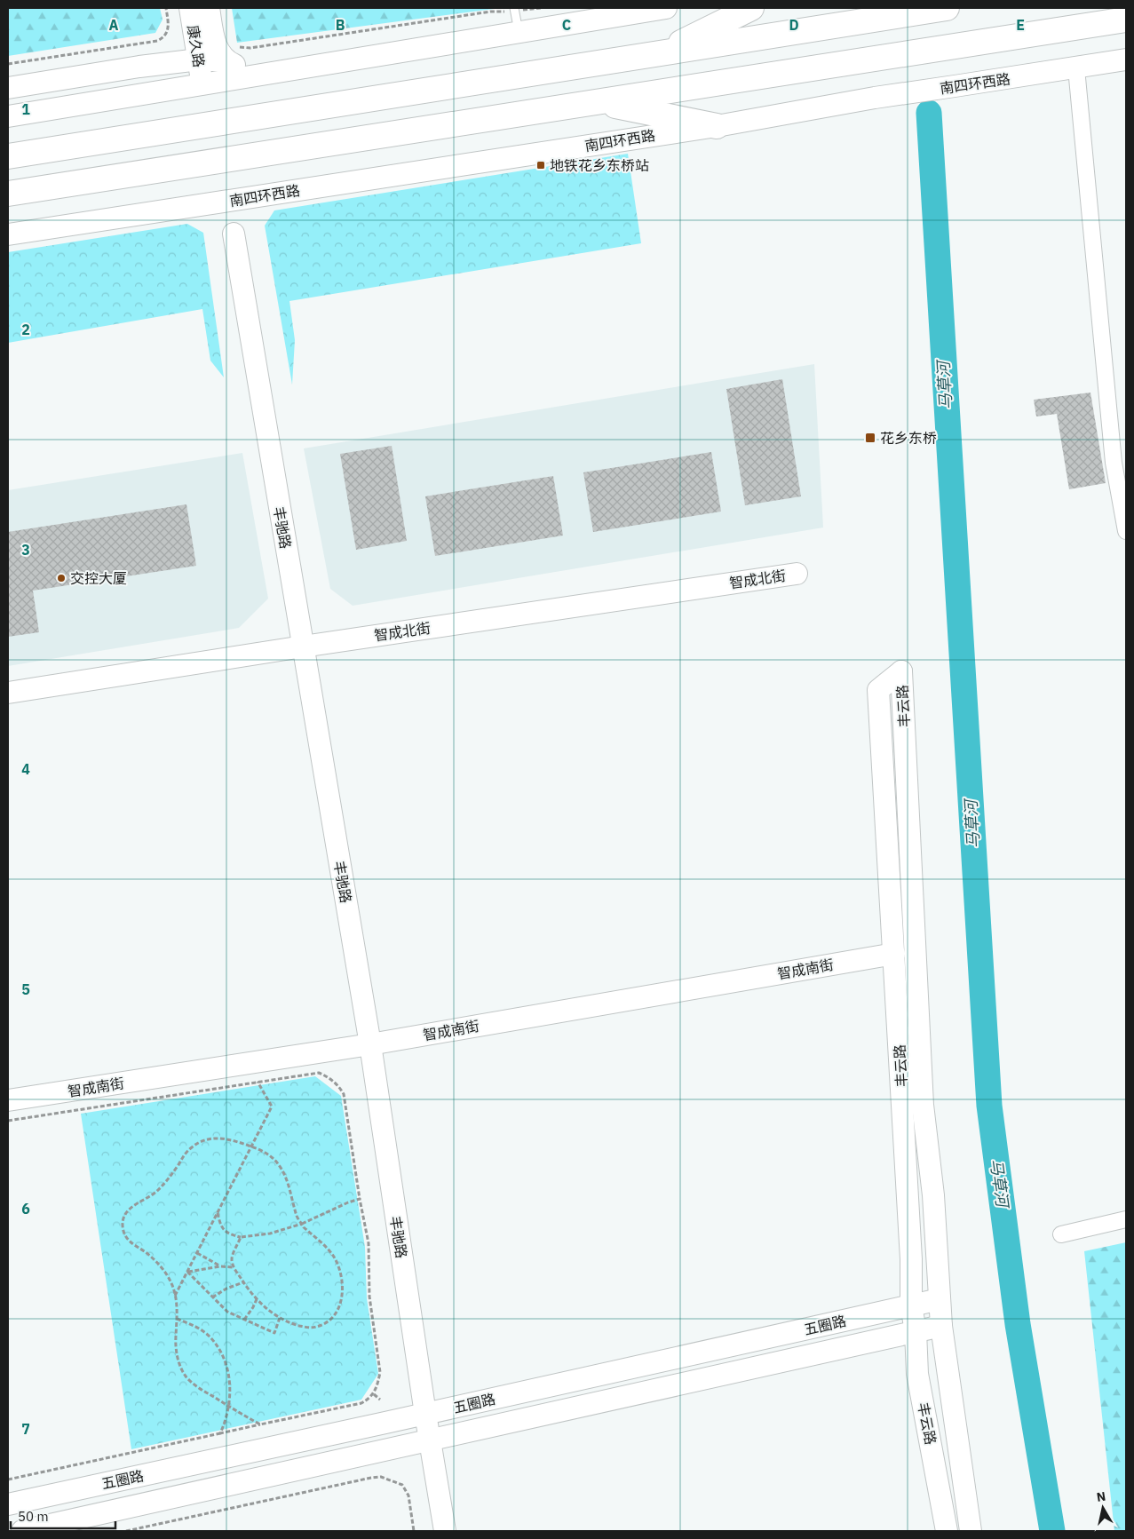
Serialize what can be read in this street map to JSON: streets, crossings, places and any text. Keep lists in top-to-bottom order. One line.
{"streets":{"main road":["康久路","南四环西路","丰驰路","智成北街","丰云路","智成南街","五圈路"]},"crossings":[["丰驰路","智成北街"],["丰驰路","智成南街"],["丰驰路","五圈路"],["丰云路","智成南街"],["丰云路","五圈路"]],"water":["马草河"],"places":{"transit":["地铁花乡东桥站","花乡东桥"],"other":["交控大厦"]},"scale_bar":"50 m","north":"top","grid":{"columns":["A","B","C","D","E"],"rows":["1","2","3","4","5","6","7"]}}
